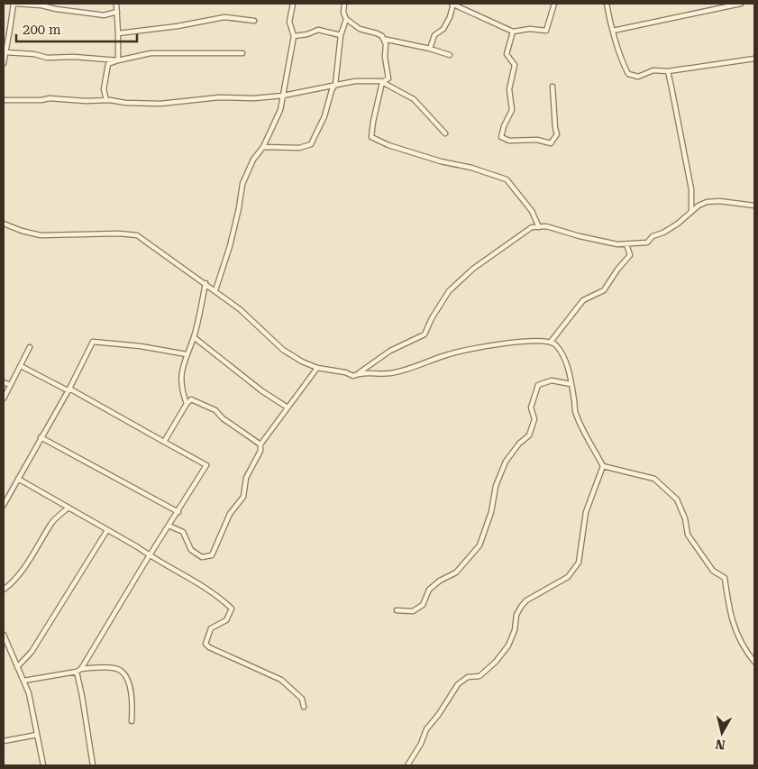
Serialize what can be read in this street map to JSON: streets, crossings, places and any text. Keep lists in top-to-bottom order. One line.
{"scale_bar":"200 m","north":"bottom"}
